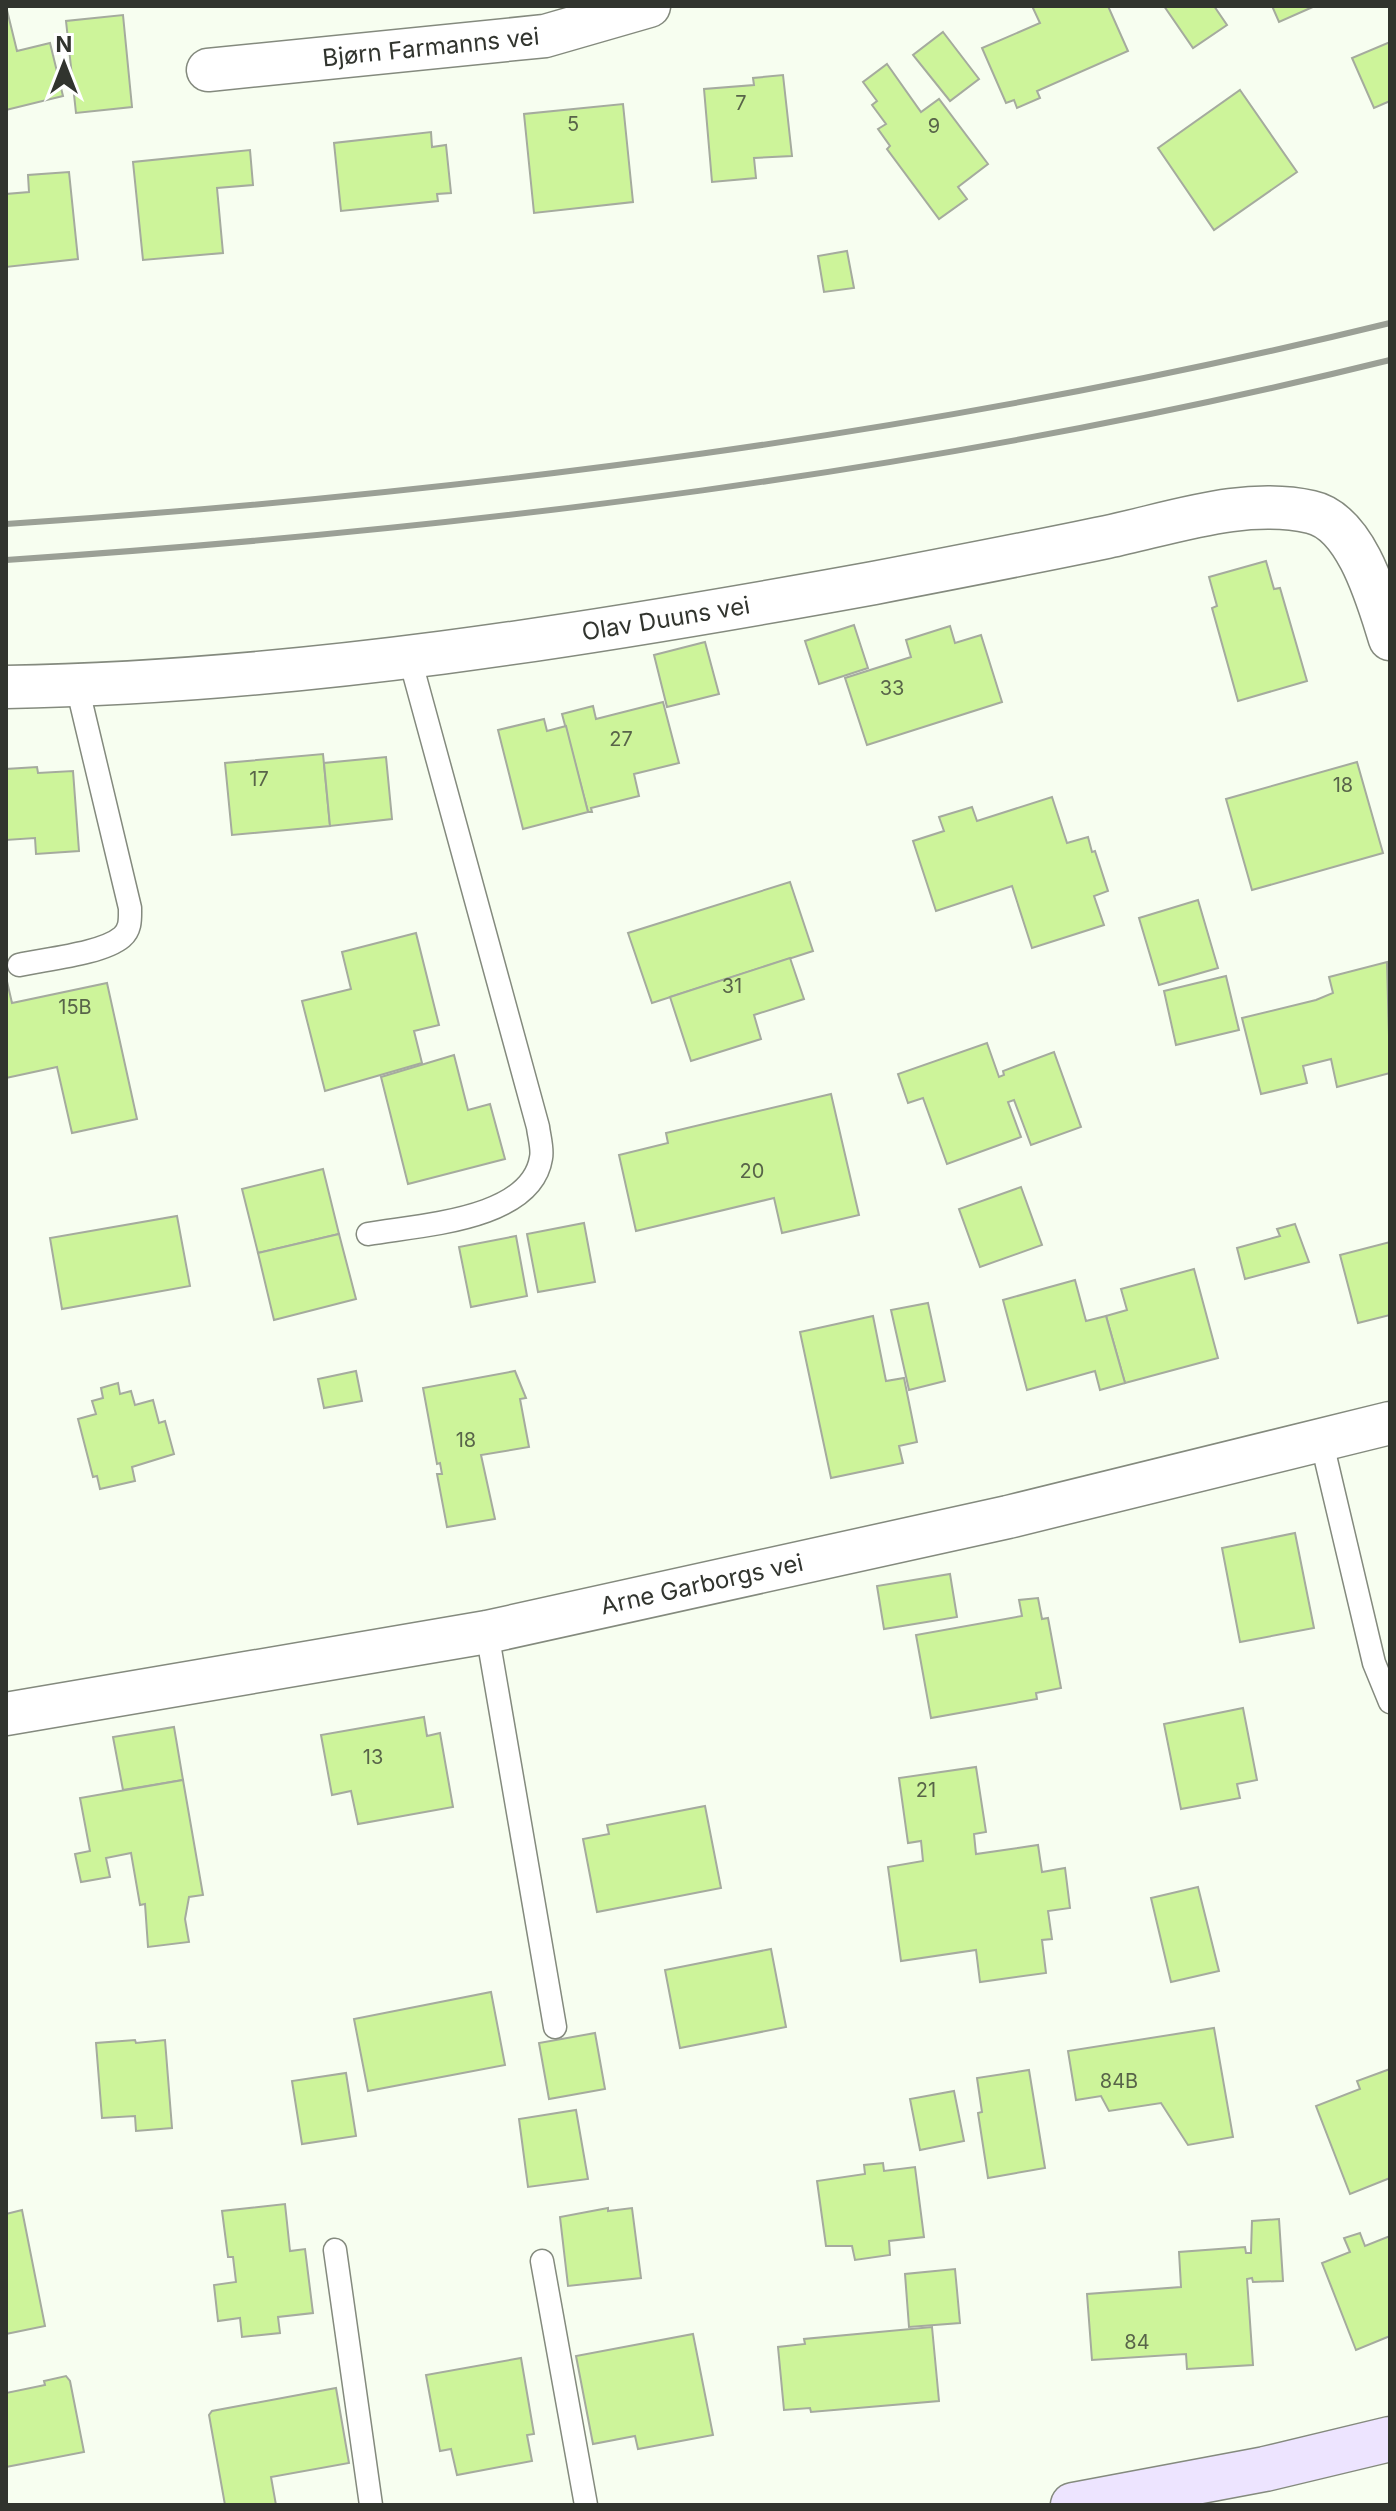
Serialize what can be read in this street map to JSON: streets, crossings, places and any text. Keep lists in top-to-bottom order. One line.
{"streets":{"street":["Bjørn Farmanns vei","Olav Duuns vei","Arne Garborgs vei"]},"house_numbers":["7","5","9","33","27","17","18","31","15B","20","18","13","21","84B","84"],"north":"top"}
